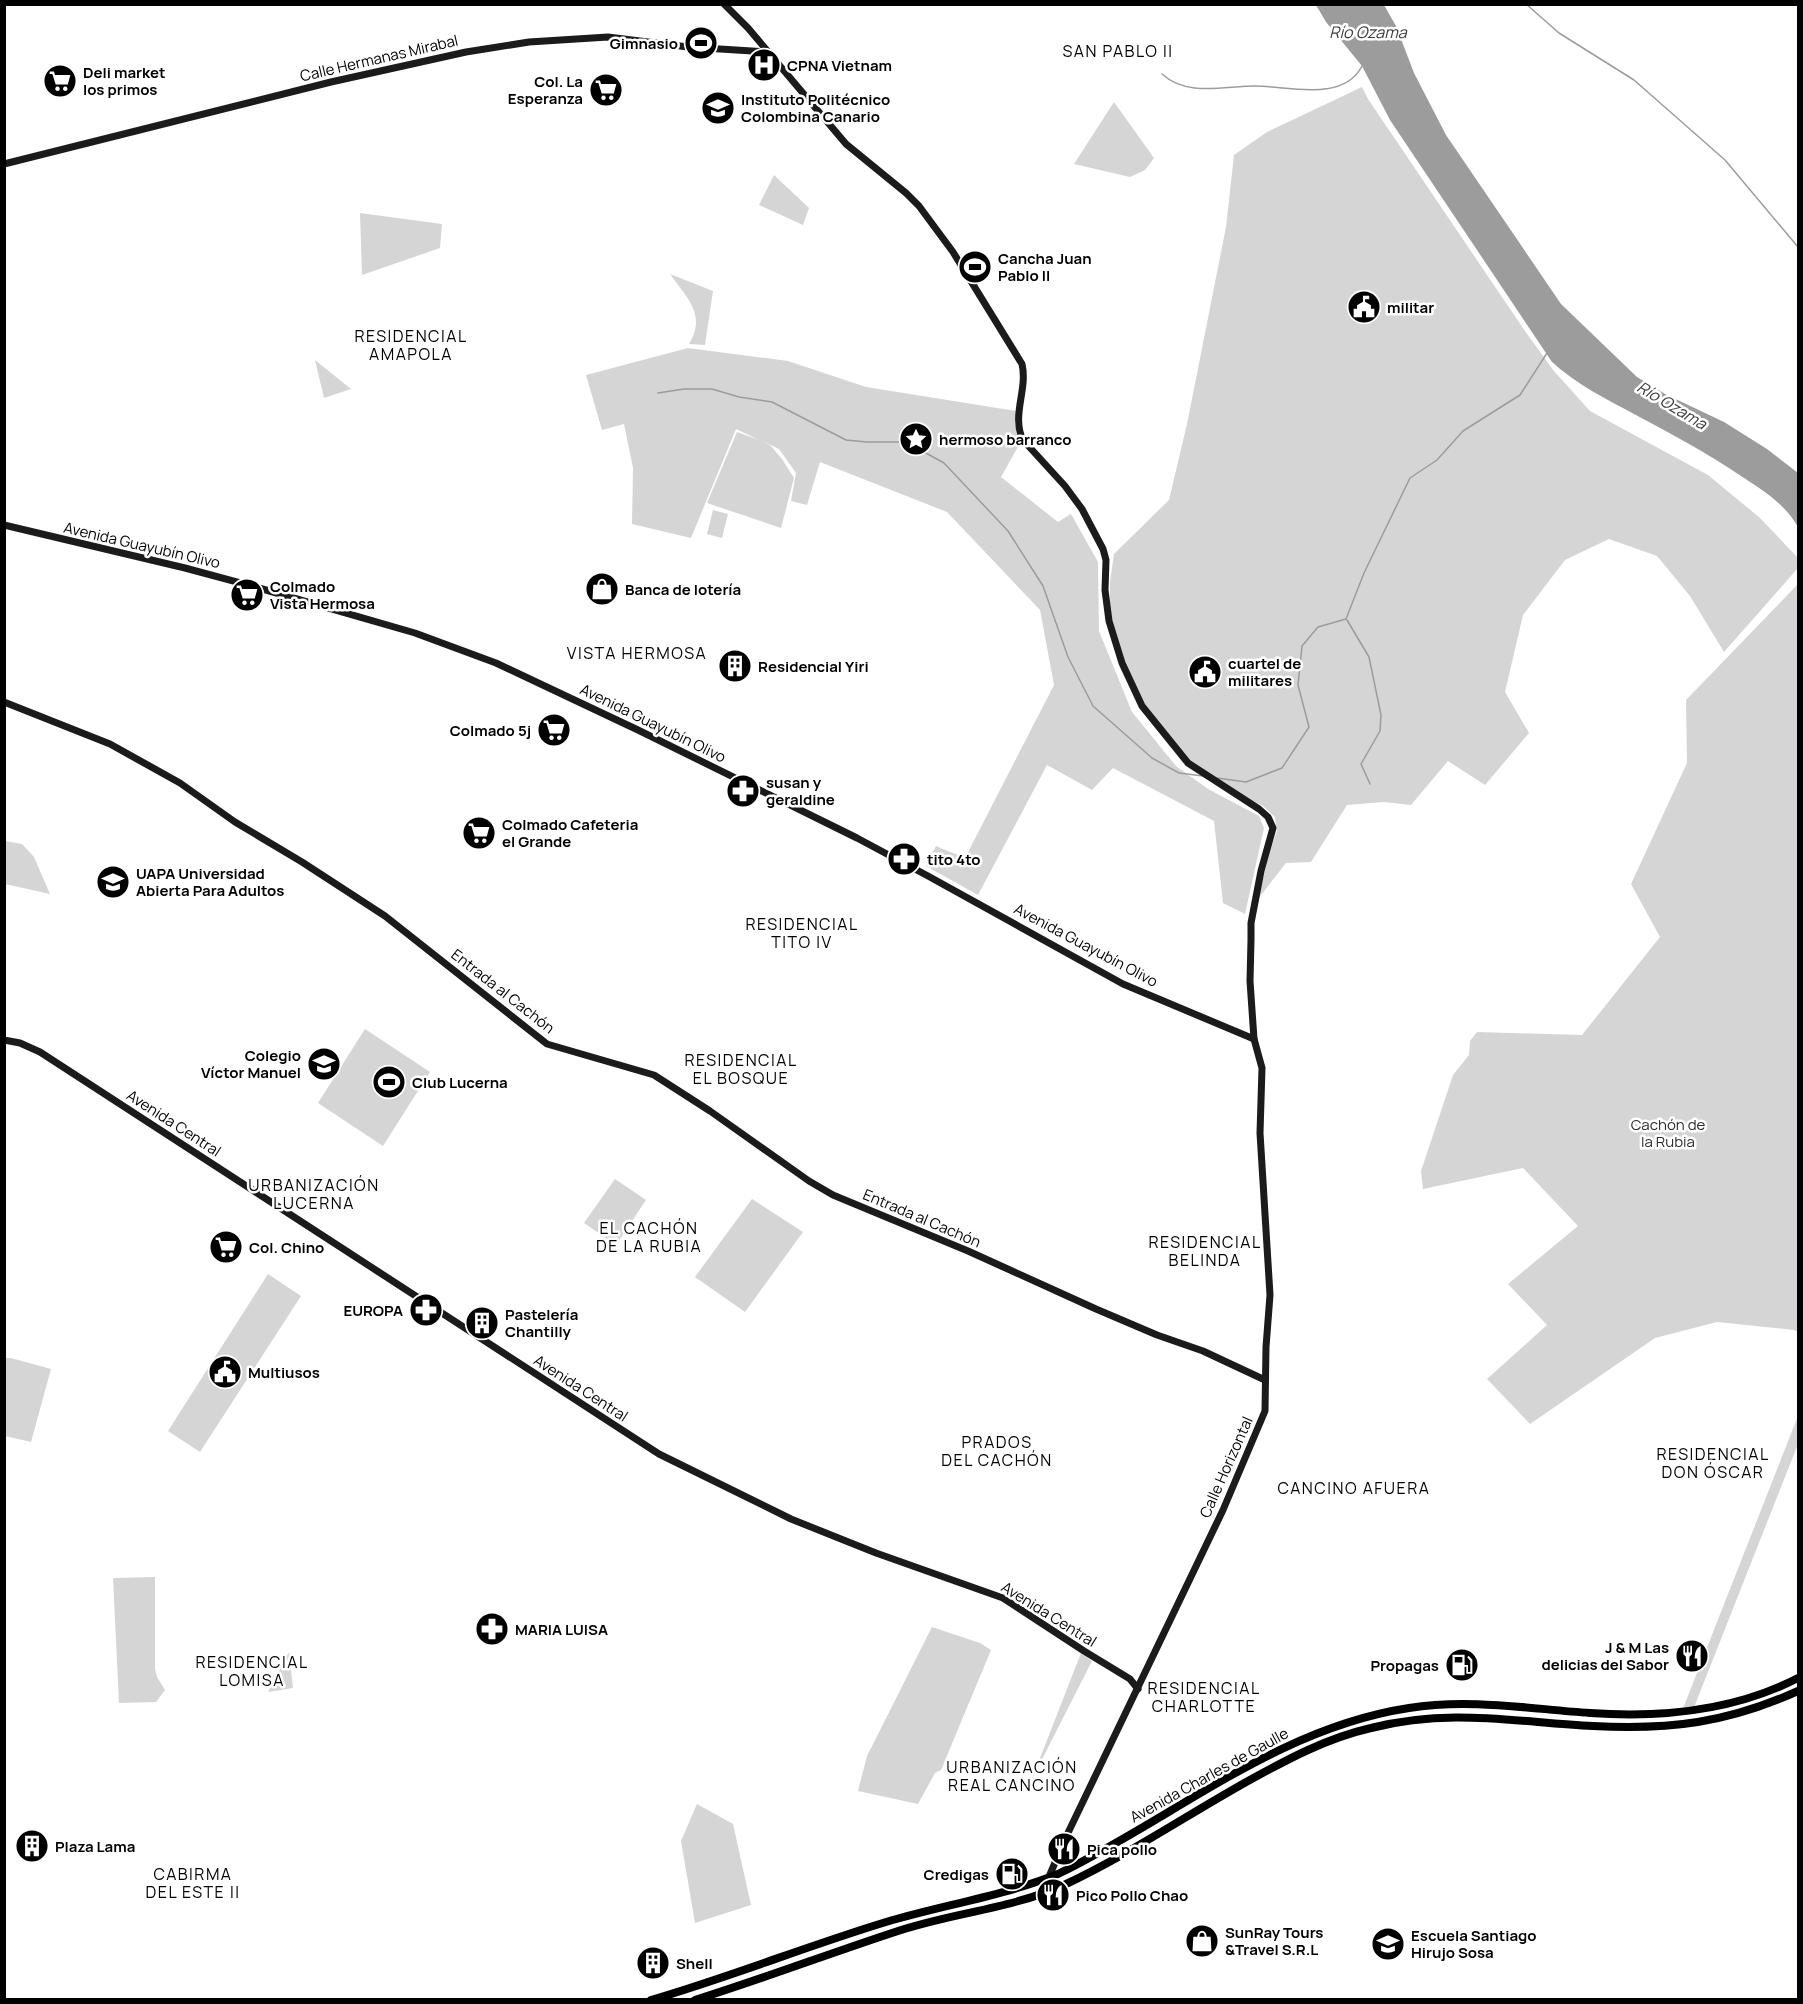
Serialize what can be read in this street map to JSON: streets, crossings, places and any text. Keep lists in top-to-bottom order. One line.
{"streets":{"main road":["Calle Hermanas Mirabal","Avenida Guayubín Olivo","Entrada al Cachón","Avenida Central","Calle Horizontal","Avenida Charles de Gaulle"]},"crossings":[["Calle Hermanas Mirabal","Calle Horizontal"],["Avenida Guayubín Olivo","Calle Horizontal"],["Entrada al Cachón","Calle Horizontal"],["Avenida Central","Calle Horizontal"],["Calle Horizontal","Avenida Charles de Gaulle"]],"districts":["SAN PABLO II","RESIDENCIAL AMAPOLA","VISTA HERMOSA","RESIDENCIAL TITO IV","RESIDENCIAL EL BOSQUE","URBANIZACIÓN LUCERNA","EL CACHÓN DE LA RUBIA","RESIDENCIAL BELINDA","PRADOS DEL CACHÓN","RESIDENCIAL DON ÓSCAR","CANCINO AFUERA","RESIDENCIAL LOMISA","RESIDENCIAL CHARLOTTE","URBANIZACIÓN REAL CANCINO","CABIRMA DEL ESTE II"],"water":["Río Ozama"],"parks":["Cachón de la Rubia"],"places":{"sports":["Gimnasio","Cancha Juan Pablo II","Club Lucerna"],"hospital":["CPNA Vietnam"],"supermarket":["Deli market los primos","Col. La Esperanza","Colmado Vista Hermosa","Colmado 5j","Colmado Cafeteria el Grande","Col. Chino"],"school or university":["Instituto Politécnico Colombina Canario","UAPA Universidad Abierta Para Adultos","Colegio Víctor Manuel","Escuela Santiago Hirujo Sosa"],"public building":["militar","cuartel de militares","Multiusos"],"place":["hermoso barranco"],"shop":["Banca de lotería","SunRay Tours &Travel S.R.L"],"building":["Residencial Yiri","Pastelería Chantilly","Plaza Lama","Shell"],"pharmacy":["susan y geraldine","tito 4to","EUROPA","MARIA LUISA"],"restaurant":["J & M Las delicias del Sabor","Pica pollo","Pico Pollo Chao"],"fuel station":["Propagas","Credigas"]}}
